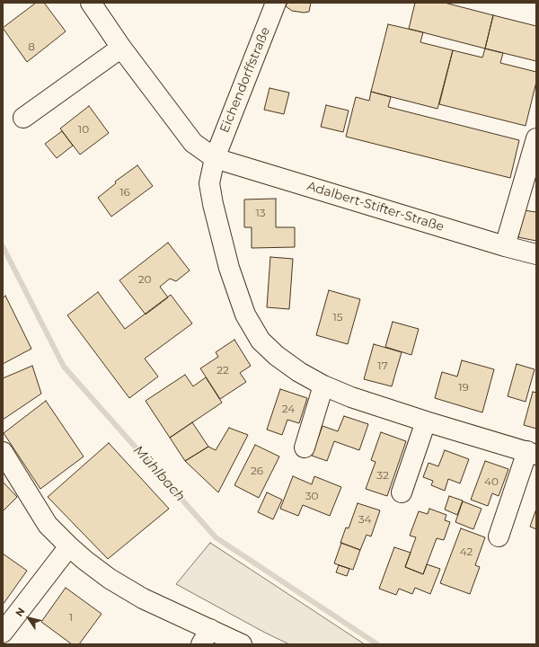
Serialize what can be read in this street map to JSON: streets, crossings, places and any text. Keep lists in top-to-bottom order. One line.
{"streets":{"street":["Eichendorffstraße","Adalbert-Stifter-Straße"]},"crossings":[["Eichendorffstraße","Adalbert-Stifter-Straße"]],"water":["Mühlbach"],"house_numbers":["8","10","16","13","20","15","17","22","19","24","26","32","40","30","34","42","1"],"north":"top left"}
